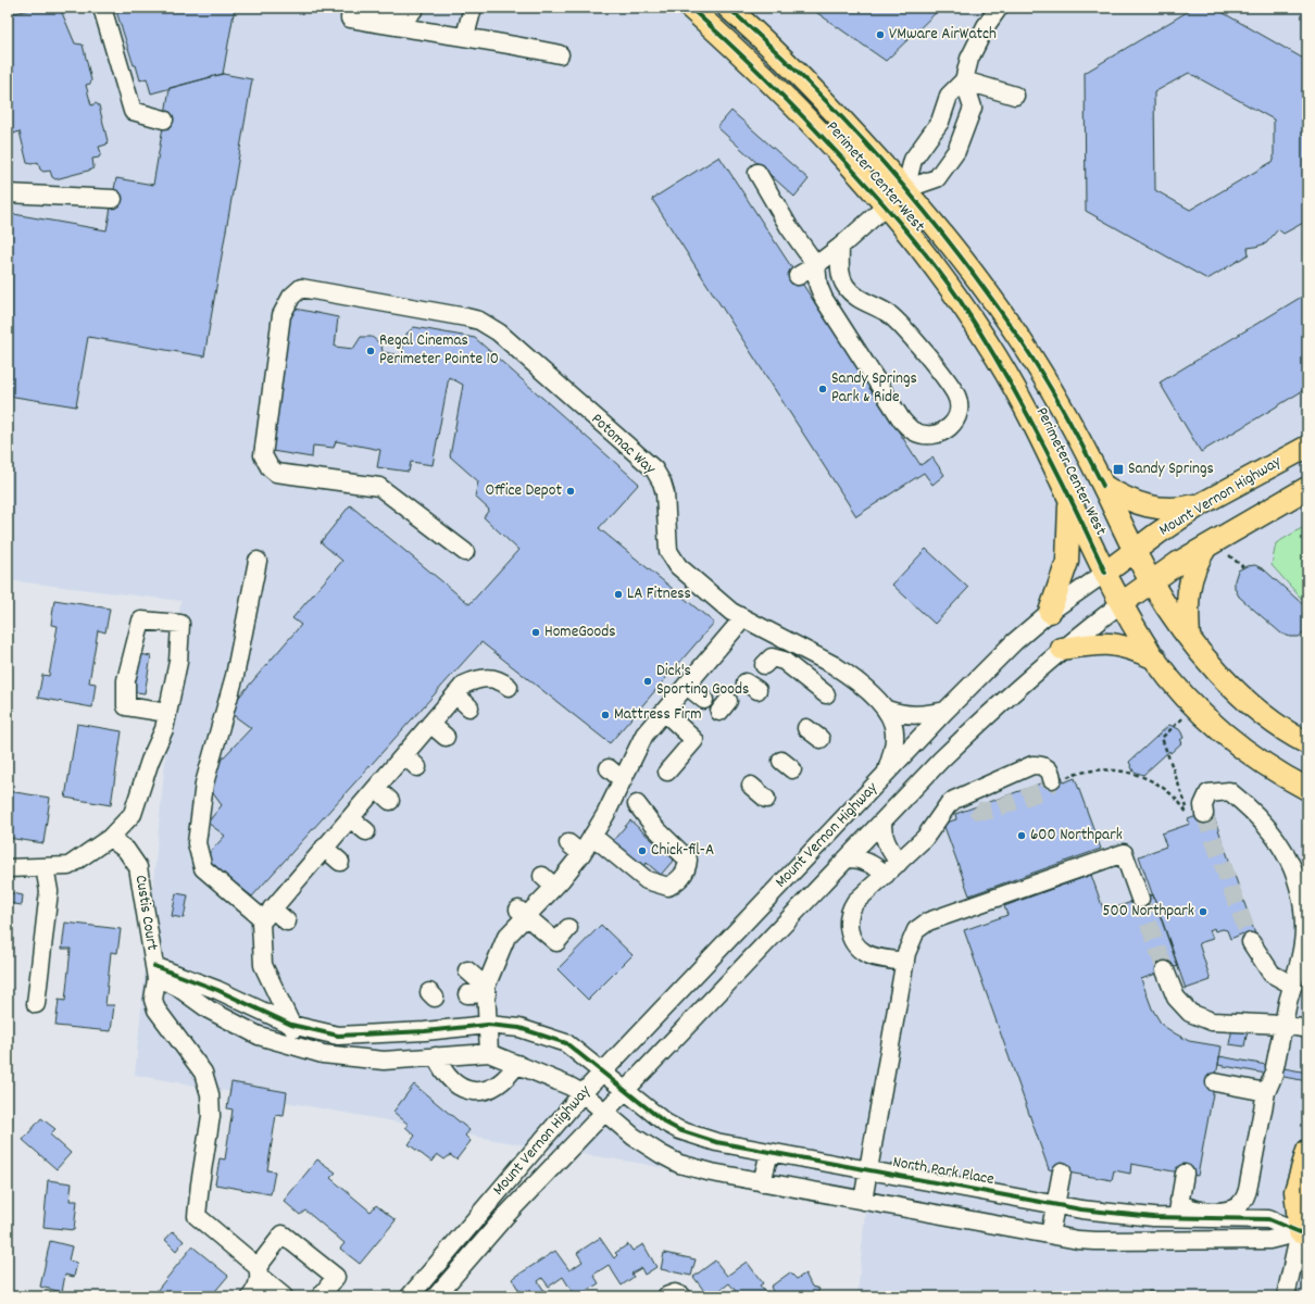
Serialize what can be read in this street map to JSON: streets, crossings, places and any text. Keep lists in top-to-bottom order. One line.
{"streets":{"main road":["Perimeter Center West","Mount Vernon Highway"],"street":["Potomac Way","Custis Court","North Park Place"]},"crossings":[["Perimeter Center West","Mount Vernon Highway"],["Potomac Way","Mount Vernon Highway"],["Mount Vernon Highway","North Park Place"],["Custis Court","North Park Place"]],"places":{"other":["VMware AirWatch","Regal Cinemas Perimeter Pointe 10","Sandy Springs Park & Ride","Office Depot","LA Fitness","HomeGoods","Dick's Sporting Goods","Mattress Firm","600 Northpark","Chick-fil-A","500 Northpark"],"transit":["Sandy Springs"]}}
